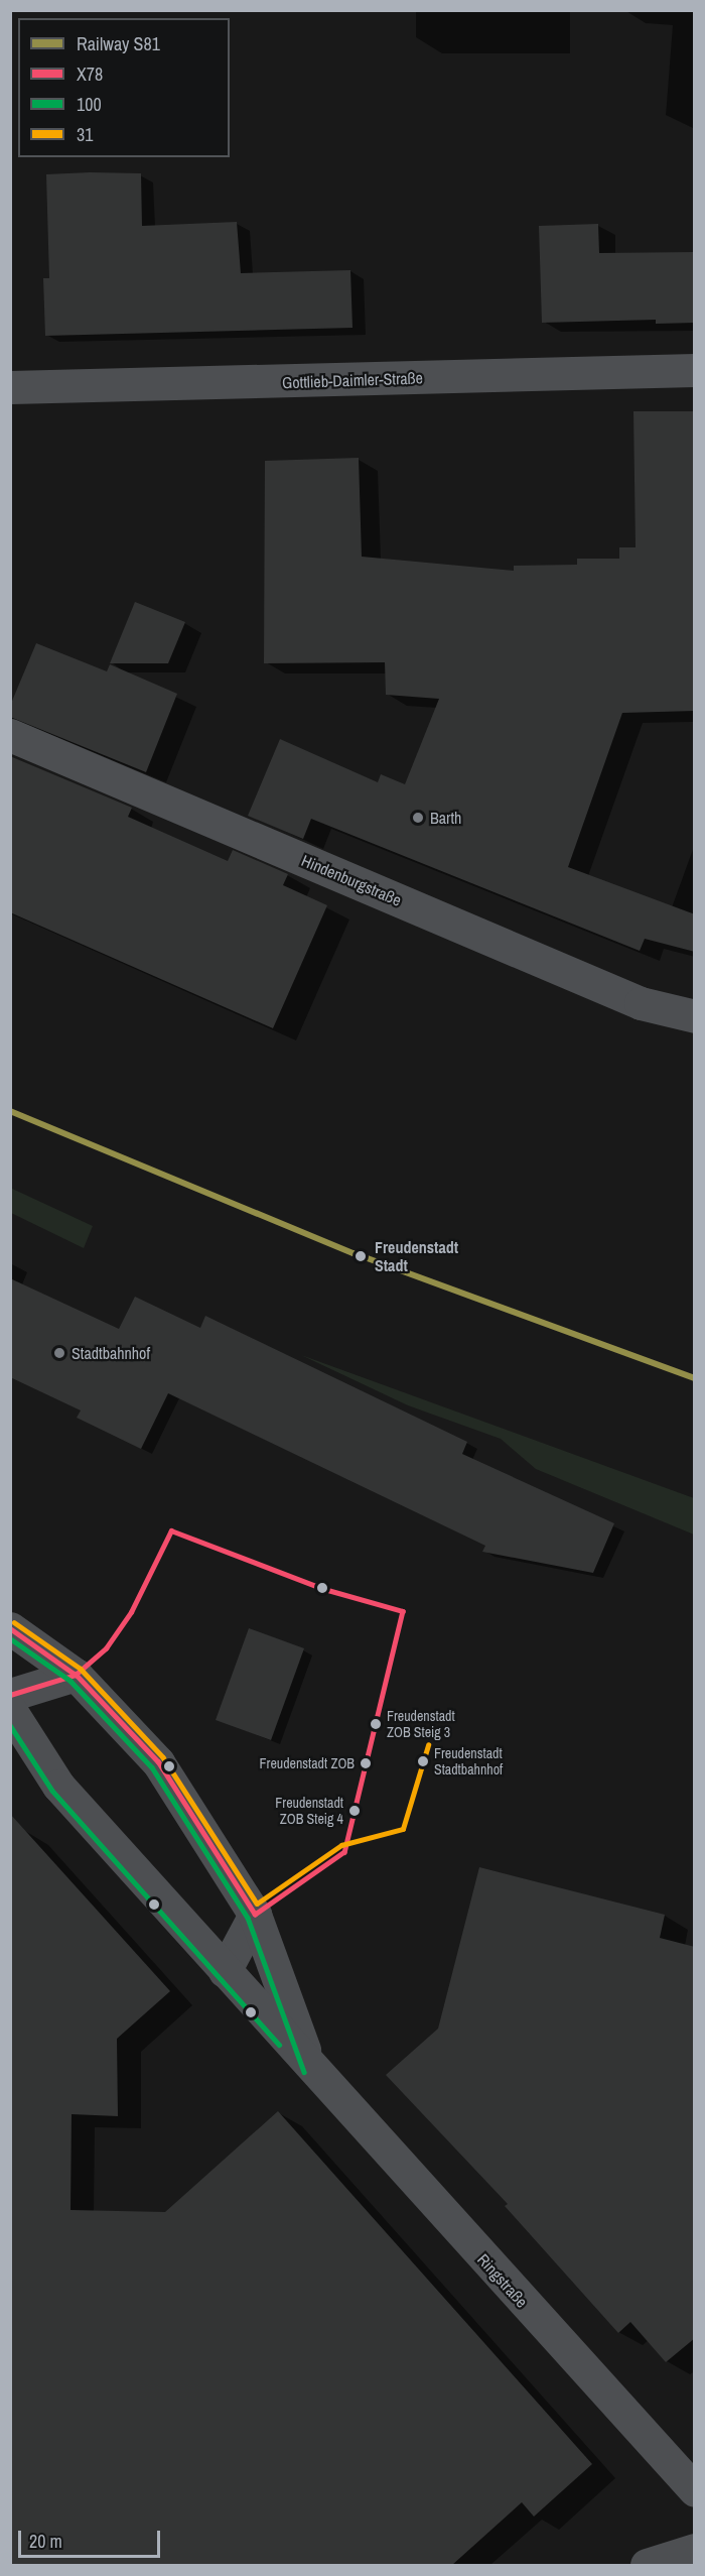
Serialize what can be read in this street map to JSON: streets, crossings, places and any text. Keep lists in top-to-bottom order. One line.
{"streets":{"street":["Gottlieb-Daimler-Straße","Hindenburgstraße","Ringstraße"]},"places":["Barth","Freudenstadt Stadt","Stadtbahnhof","Freudenstadt ZOB Steig 3","Freudenstadt Stadtbahnhof","Freudenstadt ZOB","Freudenstadt ZOB Steig 4"],"lines":["rail line S81","transit line X78","transit line 31","transit line 100"],"legend":["Railway S81","X78","100","31"],"scale_bar":"20 m"}
